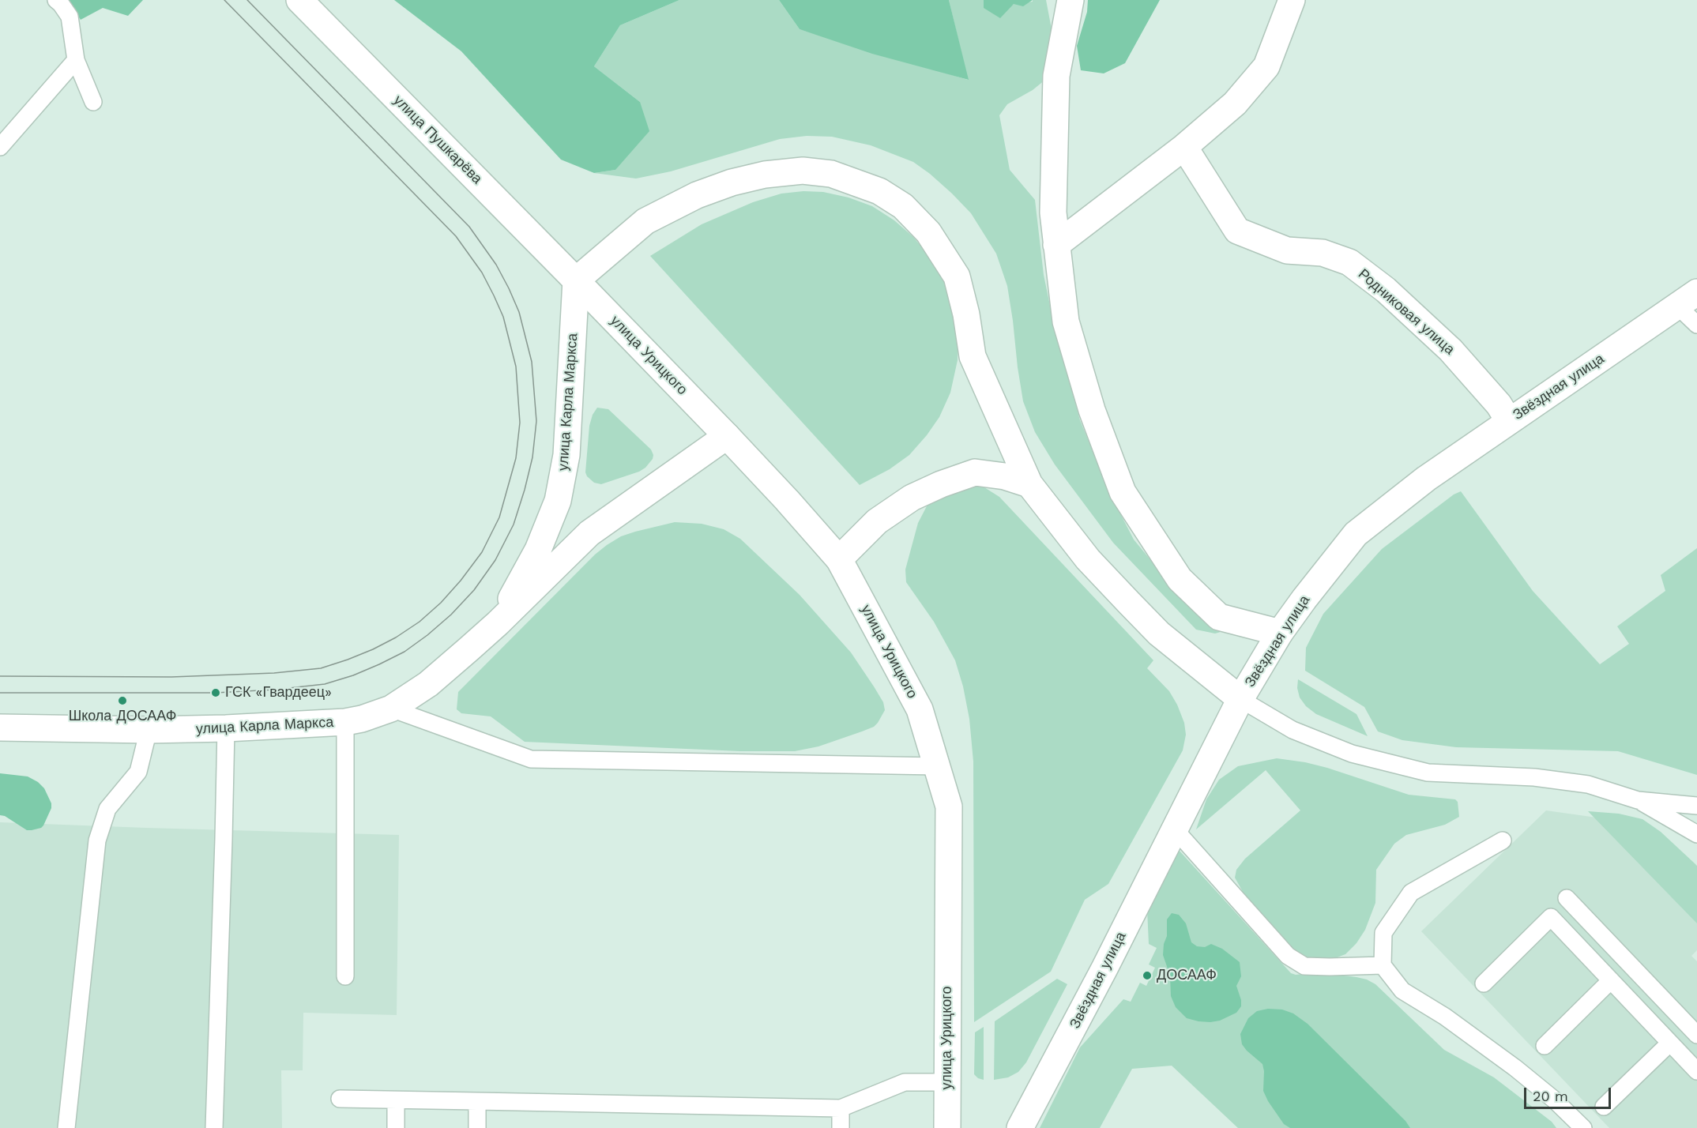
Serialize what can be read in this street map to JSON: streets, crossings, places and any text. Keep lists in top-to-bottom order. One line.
{"streets":{"street":["улица Пушкарёва","Родниковая улица","улица Урицкого","Звёздная улица","улица Карла Маркса"]},"crossings":[["улица Пушкарёва","улица Урицкого"],["улица Пушкарёва","улица Карла Маркса"],["Родниковая улица","Звёздная улица"],["улица Урицкого","улица Карла Маркса"]],"places":["ГСК «Гвардеец»","Школа ДОСААФ","ДОСААФ"],"scale_bar":"20 m"}
